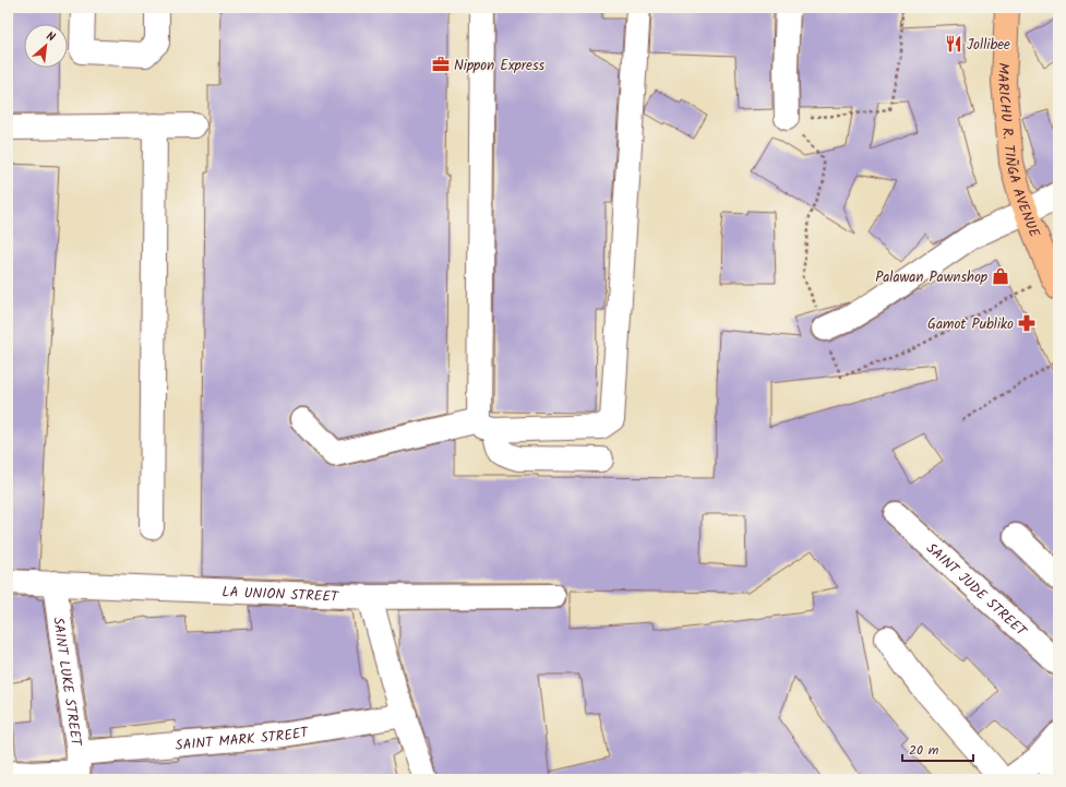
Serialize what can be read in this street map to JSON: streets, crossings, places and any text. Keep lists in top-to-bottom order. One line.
{"streets":{"main road":["MARICHU R. TIÑGA AVENUE"],"street":["SAINT JUDE STREET","LA UNION STREET","SAINT LUKE STREET","SAINT MARK STREET"]},"crossings":[["LA UNION STREET","SAINT LUKE STREET"],["SAINT LUKE STREET","SAINT MARK STREET"]],"places":{"restaurant":["Jollibee"],"office":["Nippon Express"],"shop":["Palawan Pawnshop"],"pharmacy":["Gamot Publiko"]},"scale_bar":"20 m","north":"top right"}
